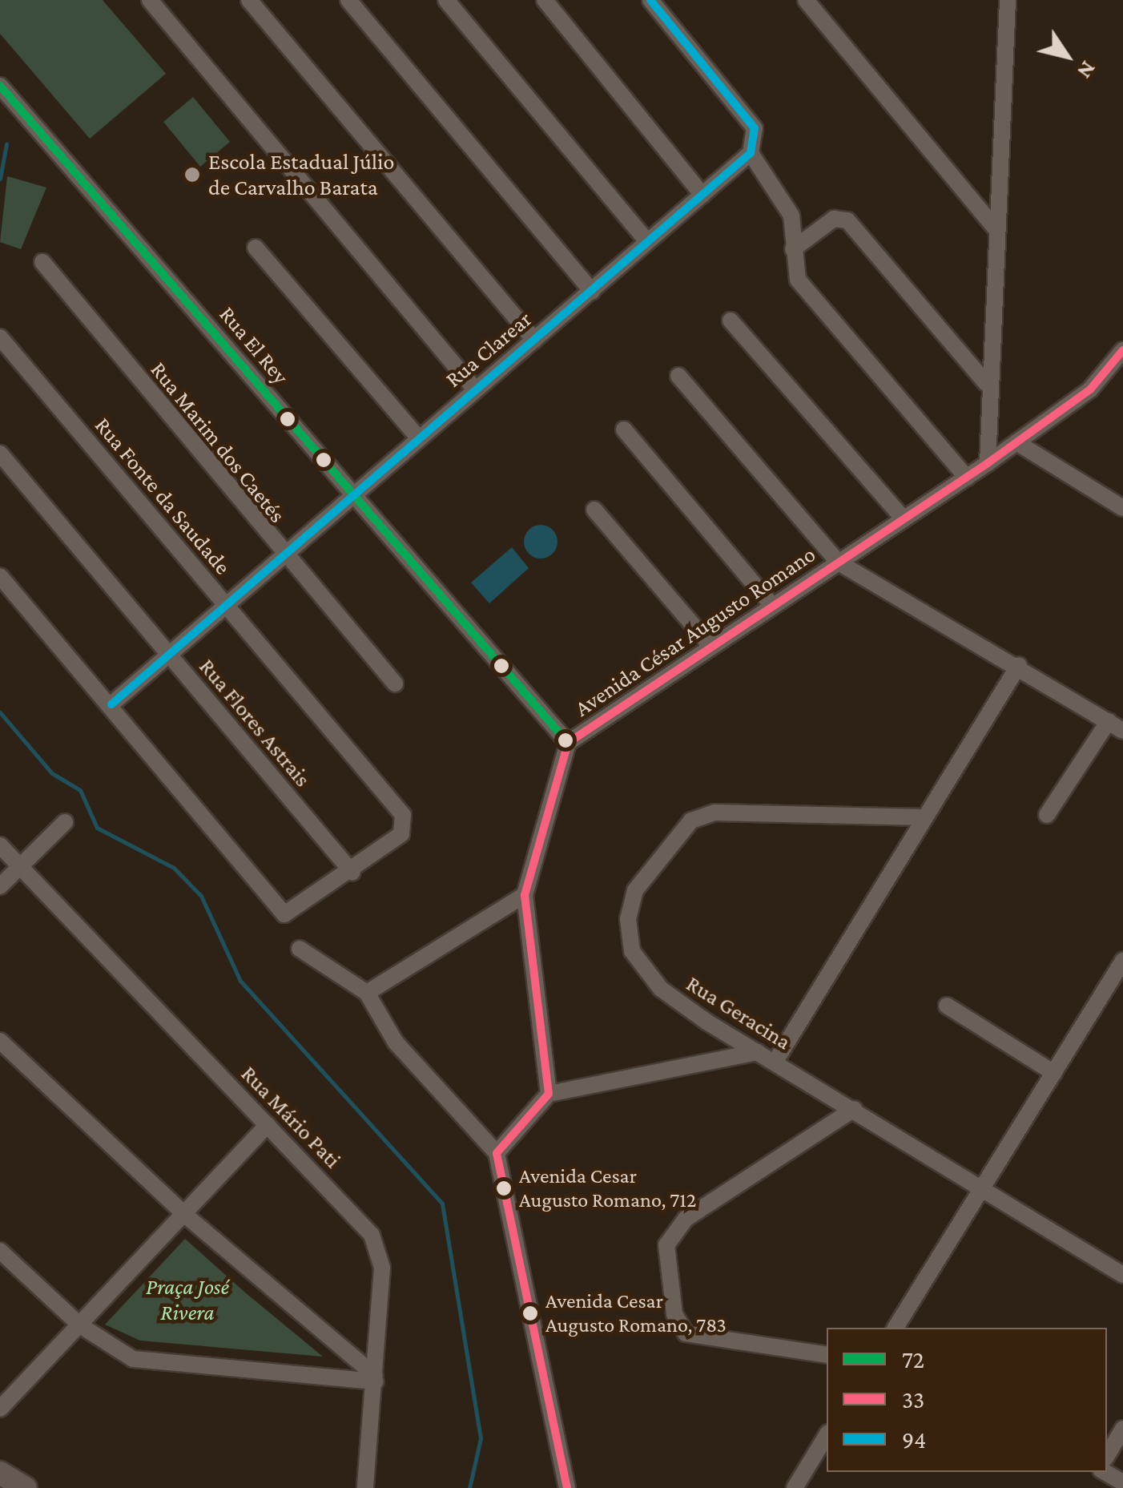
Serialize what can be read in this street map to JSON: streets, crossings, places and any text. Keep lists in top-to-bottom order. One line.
{"streets":{"street":["Rua El Rey","Rua Clarear","Rua Marim dos Caetés","Rua Fonte da Saudade","Avenida César Augusto Romano","Rua Flores Astrais","Rua Geracina","Rua Mário Pati"]},"crossings":[["Rua El Rey","Rua Clarear"],["Rua El Rey","Avenida César Augusto Romano"],["Rua Clarear","Rua Marim dos Caetés"],["Rua Clarear","Rua Fonte da Saudade"],["Rua Clarear","Rua Flores Astrais"],["Rua Fonte da Saudade","Rua Flores Astrais"]],"parks":["Praça José Rivera"],"places":["Escola Estadual Júlio de Carvalho Barata","Avenida Cesar Augusto Romano, 712","Avenida Cesar Augusto Romano, 783"],"lines":["transit line 94","transit line 72","transit line 33"],"legend":["72","33","94"],"north":"bottom right"}
